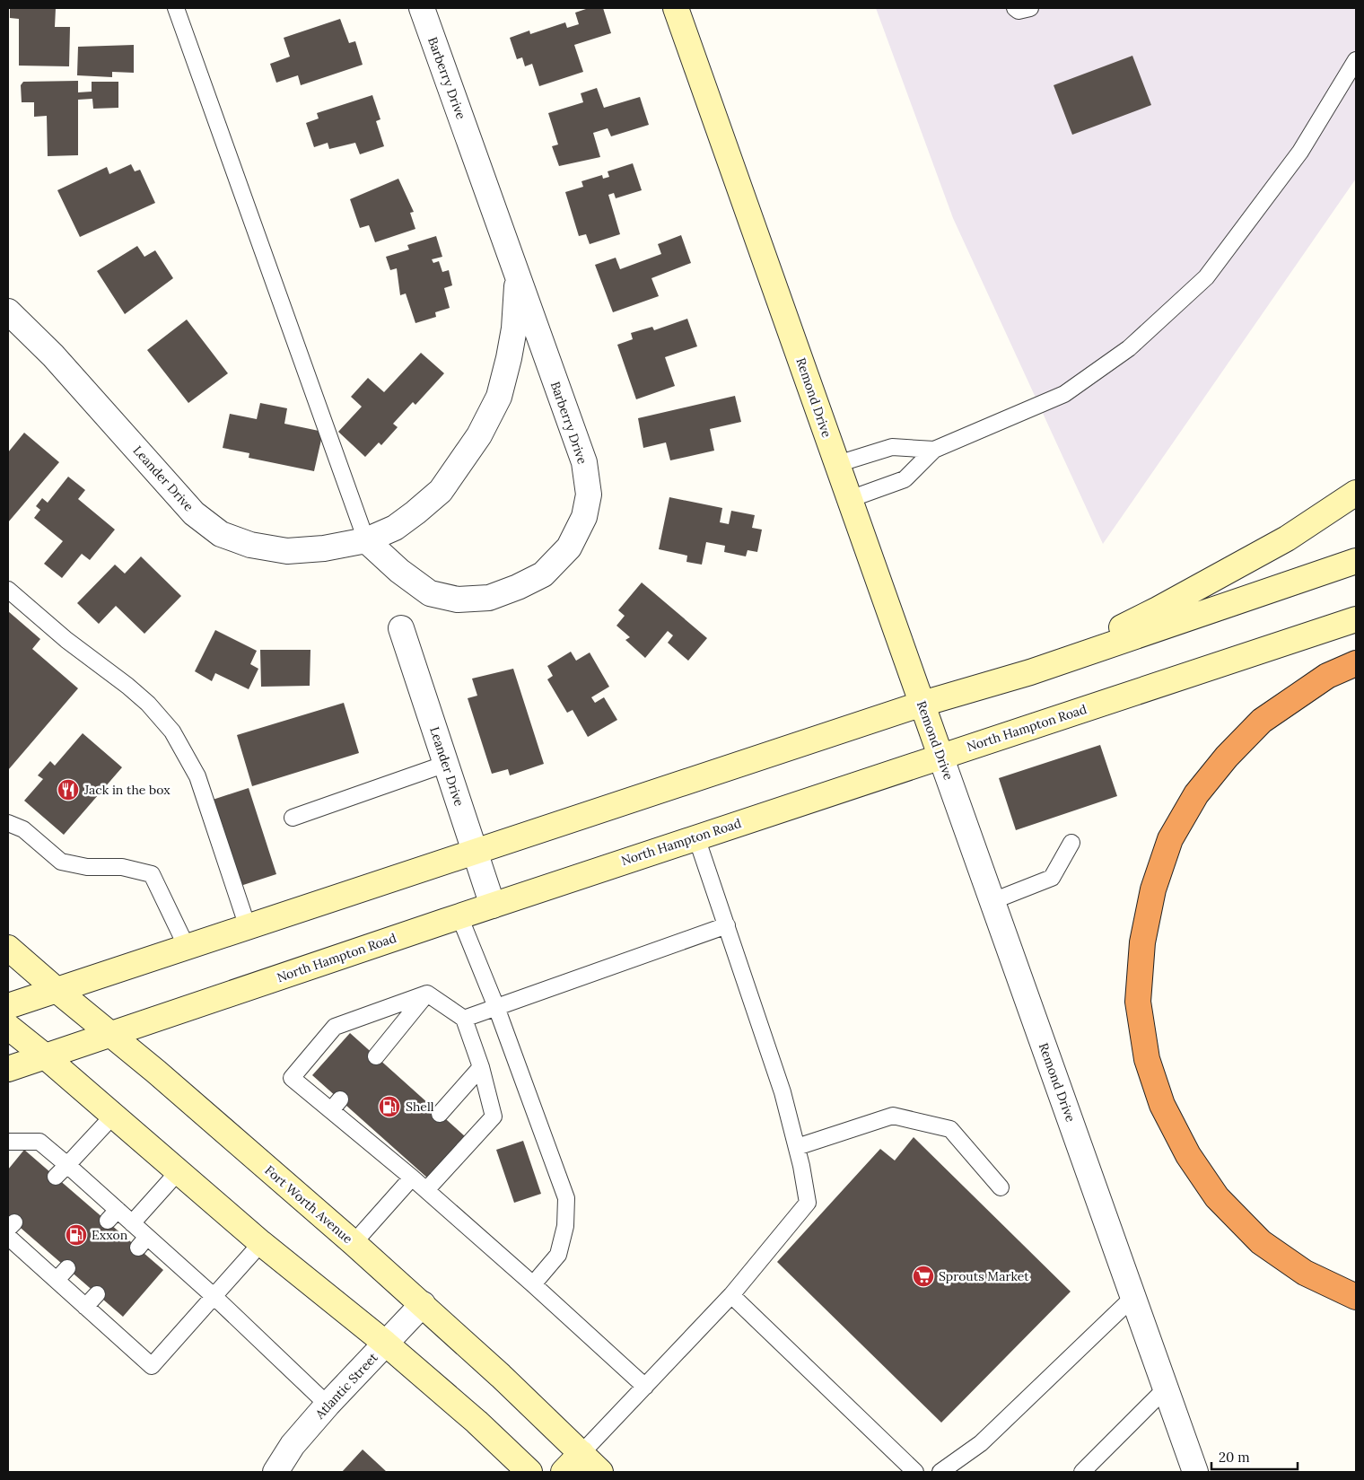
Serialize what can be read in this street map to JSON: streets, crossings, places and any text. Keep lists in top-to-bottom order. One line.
{"streets":{"main road":["Remond Drive","North Hampton Road","Fort Worth Avenue"],"street":["Barberry Drive","Leander Drive","Atlantic Street"]},"crossings":[["Barberry Drive","Leander Drive"],["Remond Drive","North Hampton Road"],["Leander Drive","North Hampton Road"],["North Hampton Road","Fort Worth Avenue"],["Fort Worth Avenue","Atlantic Street"]],"places":{"restaurant":["Jack in the box"],"fuel station":["Shell","Exxon"],"supermarket":["Sprouts Market"]},"scale_bar":"20 m"}
